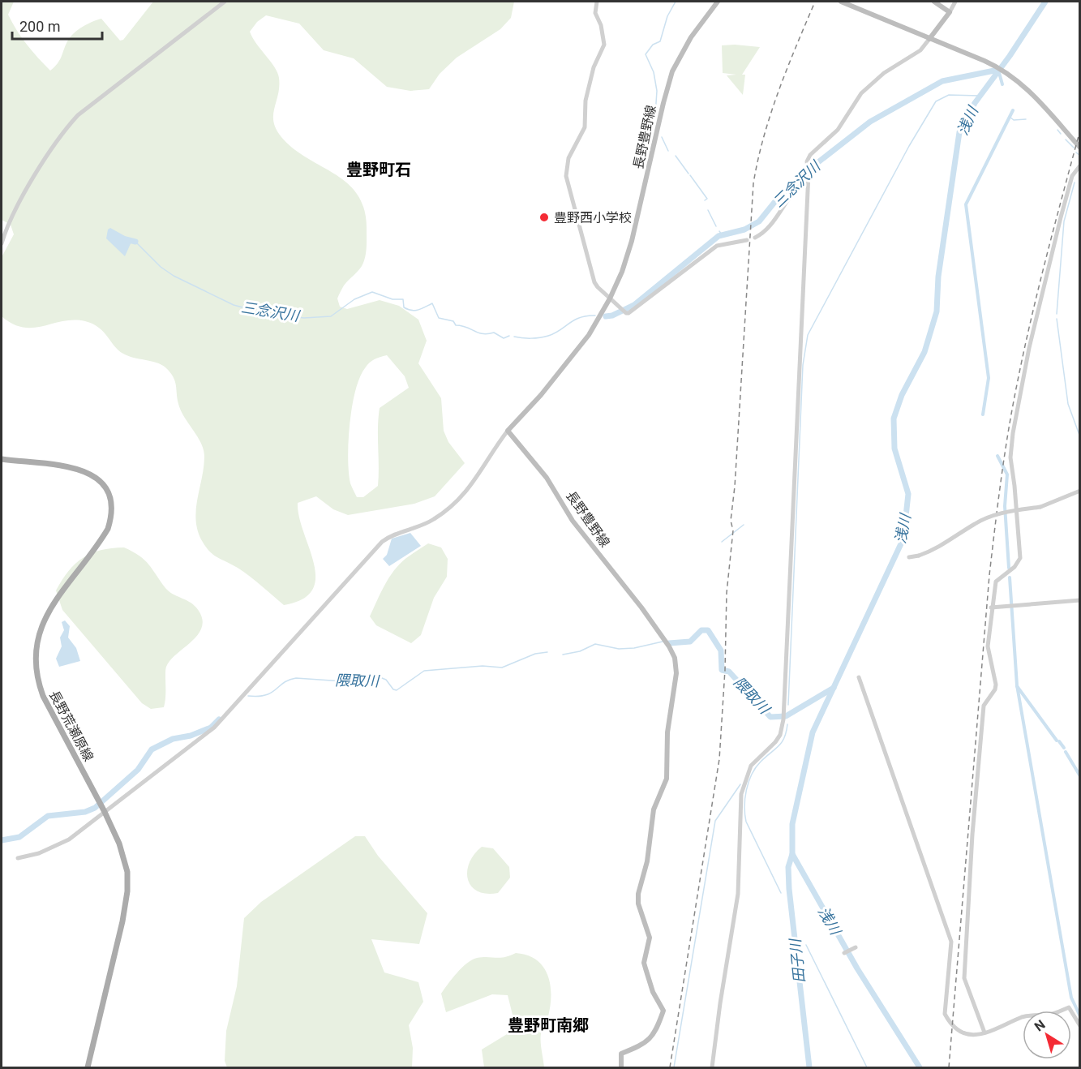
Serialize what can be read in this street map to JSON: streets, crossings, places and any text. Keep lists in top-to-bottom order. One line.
{"streets":{"main road":["長野豊野線","長野荒瀬原線"]},"districts":["豊野町石","豊野町南郷"],"water":["浅川","三念沢川","隈取川","田子川"],"places":["豊野西小学校"],"scale_bar":"200 m","north":"top left"}
